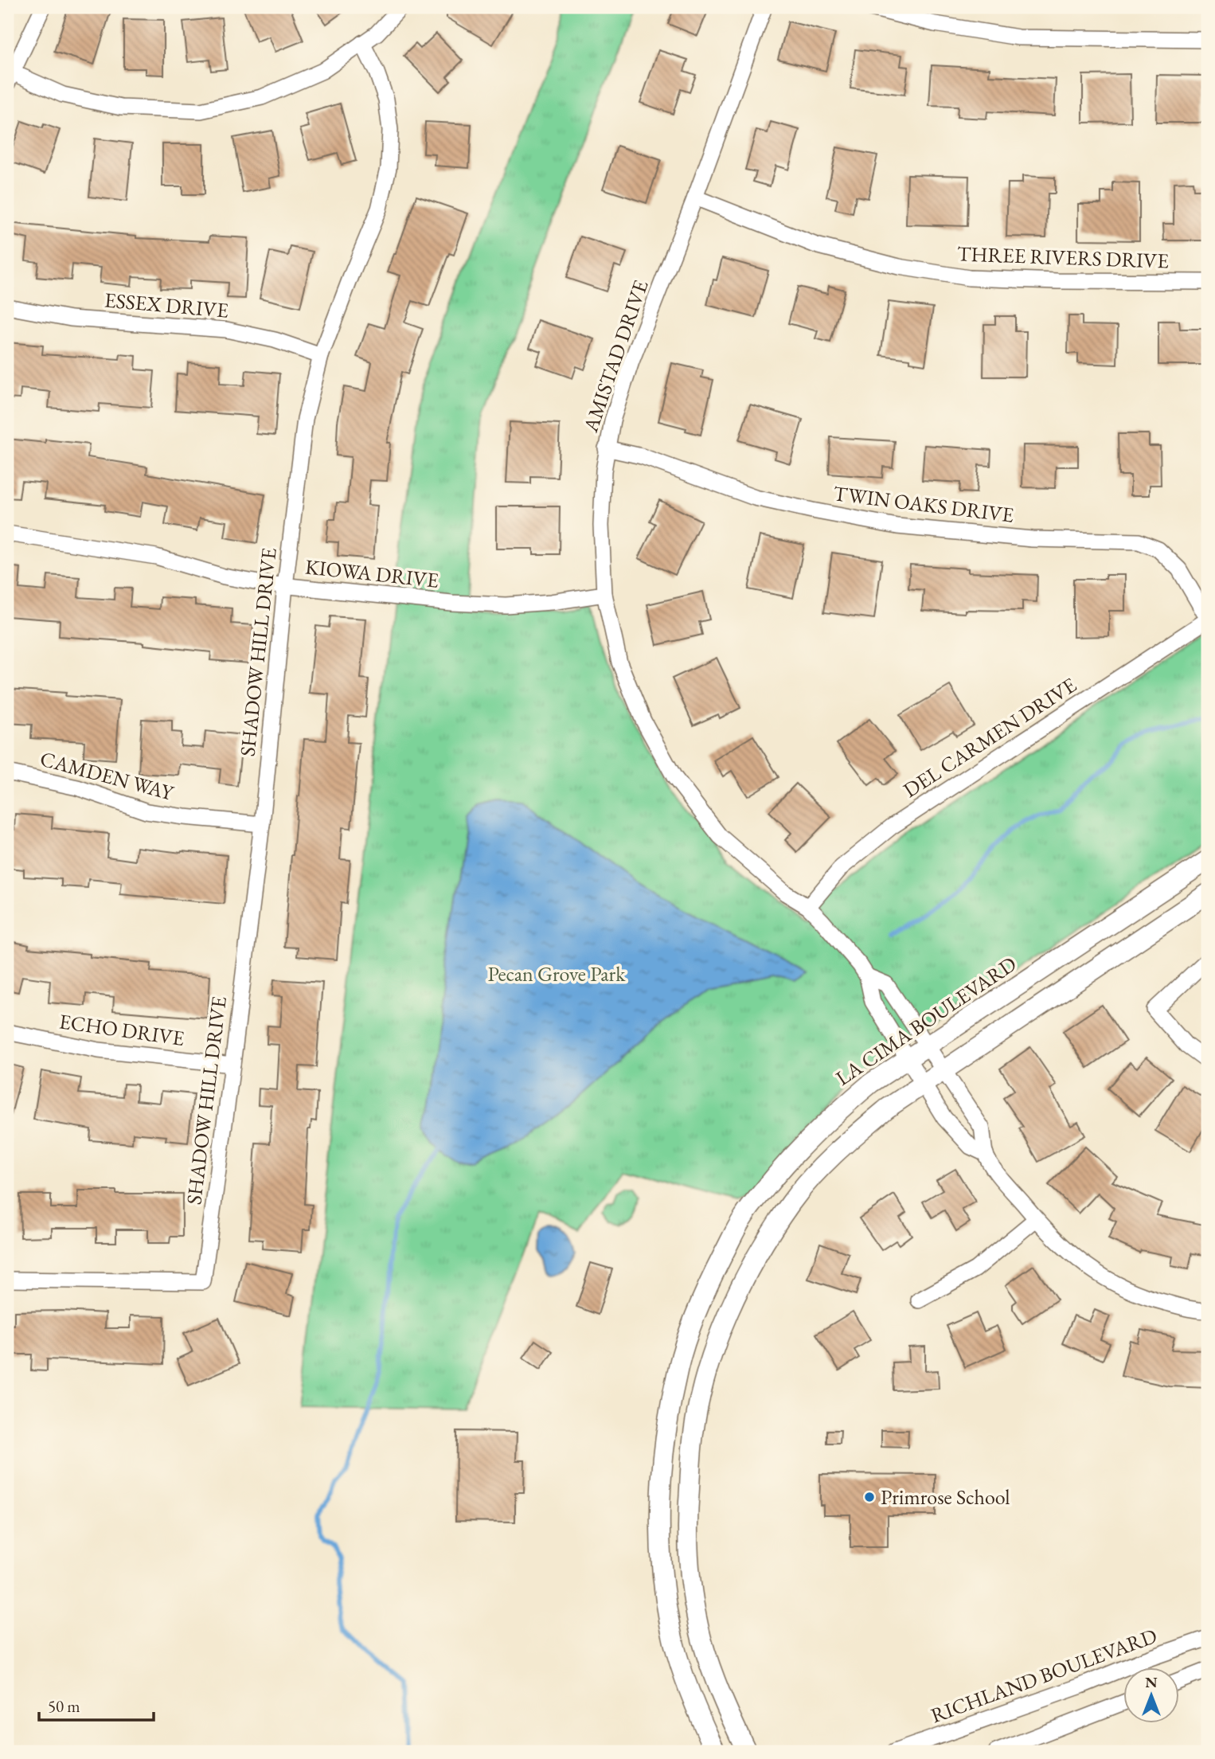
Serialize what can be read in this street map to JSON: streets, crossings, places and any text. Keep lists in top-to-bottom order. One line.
{"streets":{"street":["THREE RIVERS DRIVE","ESSEX DRIVE","AMISTAD DRIVE","TWIN OAKS DRIVE","KIOWA DRIVE","SHADOW HILL DRIVE","DEL CARMEN DRIVE","CAMDEN WAY","LA CIMA BOULEVARD","ECHO DRIVE","RICHLAND BOULEVARD"]},"crossings":[["THREE RIVERS DRIVE","AMISTAD DRIVE"],["ESSEX DRIVE","SHADOW HILL DRIVE"],["AMISTAD DRIVE","TWIN OAKS DRIVE"],["AMISTAD DRIVE","KIOWA DRIVE"],["AMISTAD DRIVE","DEL CARMEN DRIVE"],["AMISTAD DRIVE","LA CIMA BOULEVARD"],["TWIN OAKS DRIVE","DEL CARMEN DRIVE"],["KIOWA DRIVE","SHADOW HILL DRIVE"],["SHADOW HILL DRIVE","CAMDEN WAY"],["SHADOW HILL DRIVE","ECHO DRIVE"]],"parks":["Pecan Grove Park"],"places":["Primrose School"],"scale_bar":"50 m","north":"top"}
